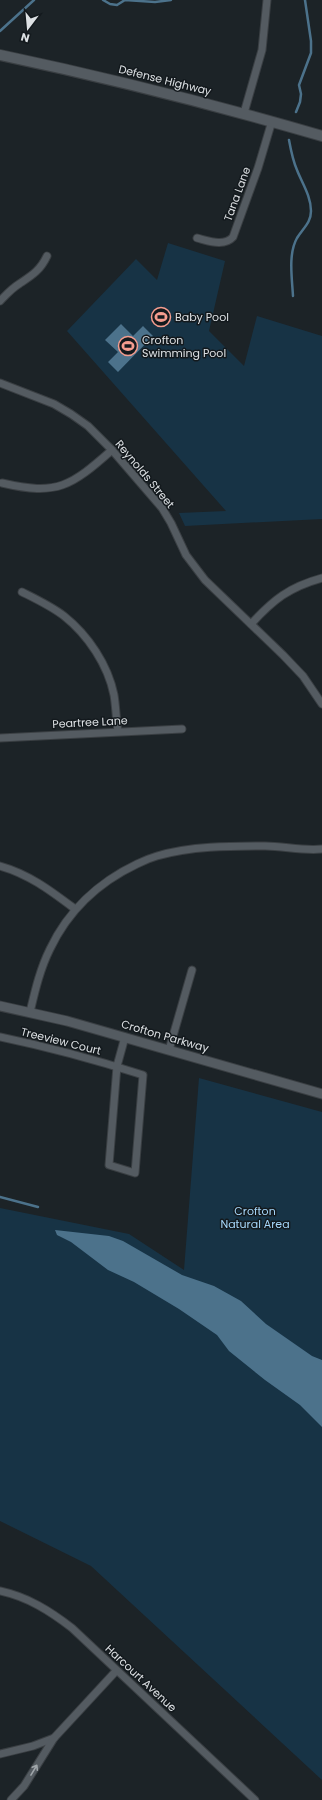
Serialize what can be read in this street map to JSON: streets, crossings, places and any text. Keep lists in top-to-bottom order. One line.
{"streets":{"main road":["Defense Highway"],"street":["Tana Lane","Reynolds Street","Peartree Lane","Crofton Parkway","Treeview Court","Harcourt Avenue"]},"crossings":[["Defense Highway","Tana Lane"]],"parks":["Crofton Natural Area"],"places":{"sports":["Baby Pool","Crofton Swimming Pool"]},"north":"bottom"}
